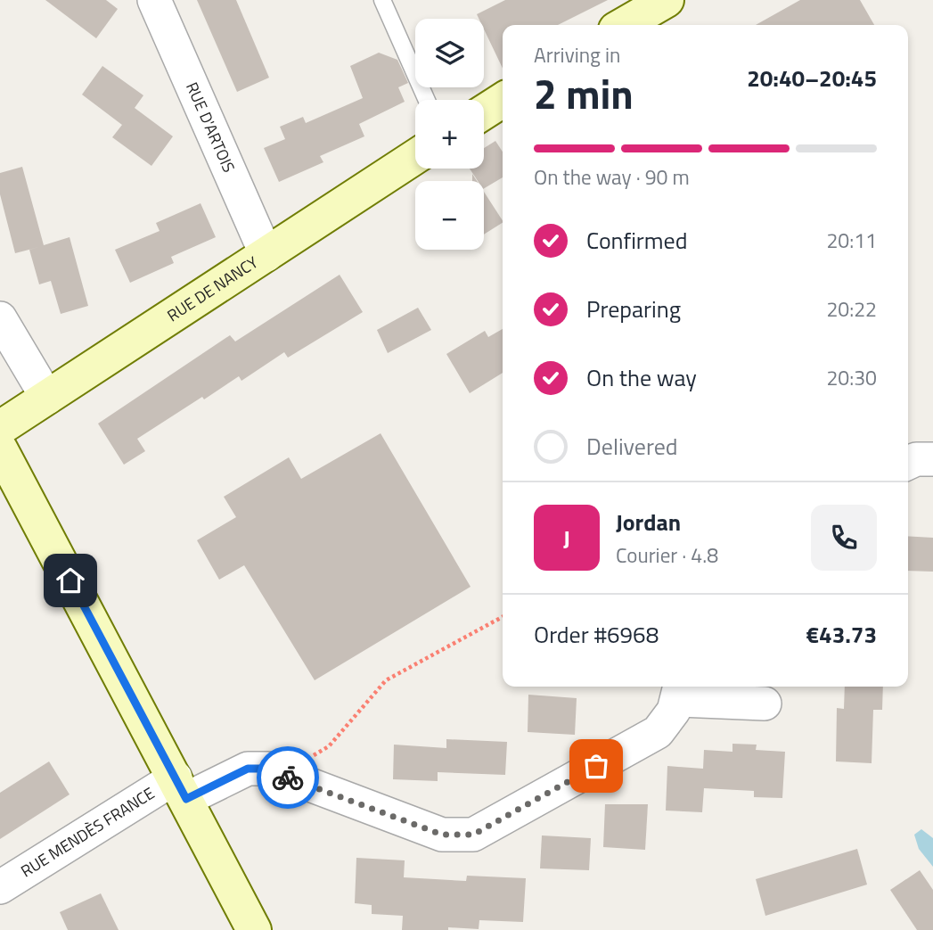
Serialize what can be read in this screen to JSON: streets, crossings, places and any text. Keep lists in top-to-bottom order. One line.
{"streets":{"street":["RUE D'ARTOIS","RUE DE NANCY","RUE MENDÈS FRANCE"]},"crossings":[["RUE D'ARTOIS","RUE DE NANCY"]],"page":{"map_buttons":["+","−"],"heading":["2 min","Arriving in","20:40–20:45"],"panel":["Jordan","Courier · 4.8","Order #6968","€43.73"],"bar":"On the way · 90 m","list":[["Confirmed","20:11"],["Preparing","20:22"],["On the way","20:30"],"Delivered"],"round":"J"}}
